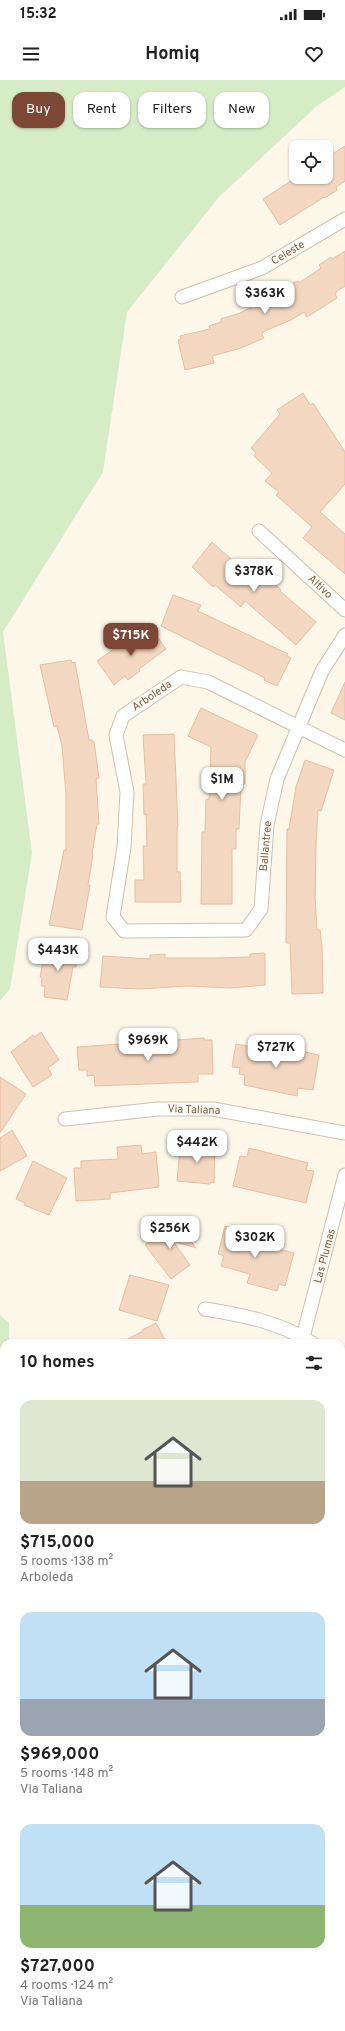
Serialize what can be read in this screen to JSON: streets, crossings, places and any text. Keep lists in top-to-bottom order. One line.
{"streets":{"street":["Celeste","Altivo","Arboleda","Ballantree","Via Taliana","Las Plumas"]},"crossings":[["Arboleda","Ballantree"]],"page":{"status":"15:32","header":"Homiq","chip":["Buy","Rent","Filters","New"],"price":["$363K","$378K","$715K","$1M","$443K","$969K","$727K","$442K","$256K","$302K"],"heading":"10 homes","list":[{"name":"$715,000","note":"5 rooms · 138 m² · Arboleda"},{"name":"$969,000","note":"5 rooms · 148 m² · Via Taliana"},{"name":"$727,000","note":"4 rooms · 124 m² · Via Taliana"}]}}
